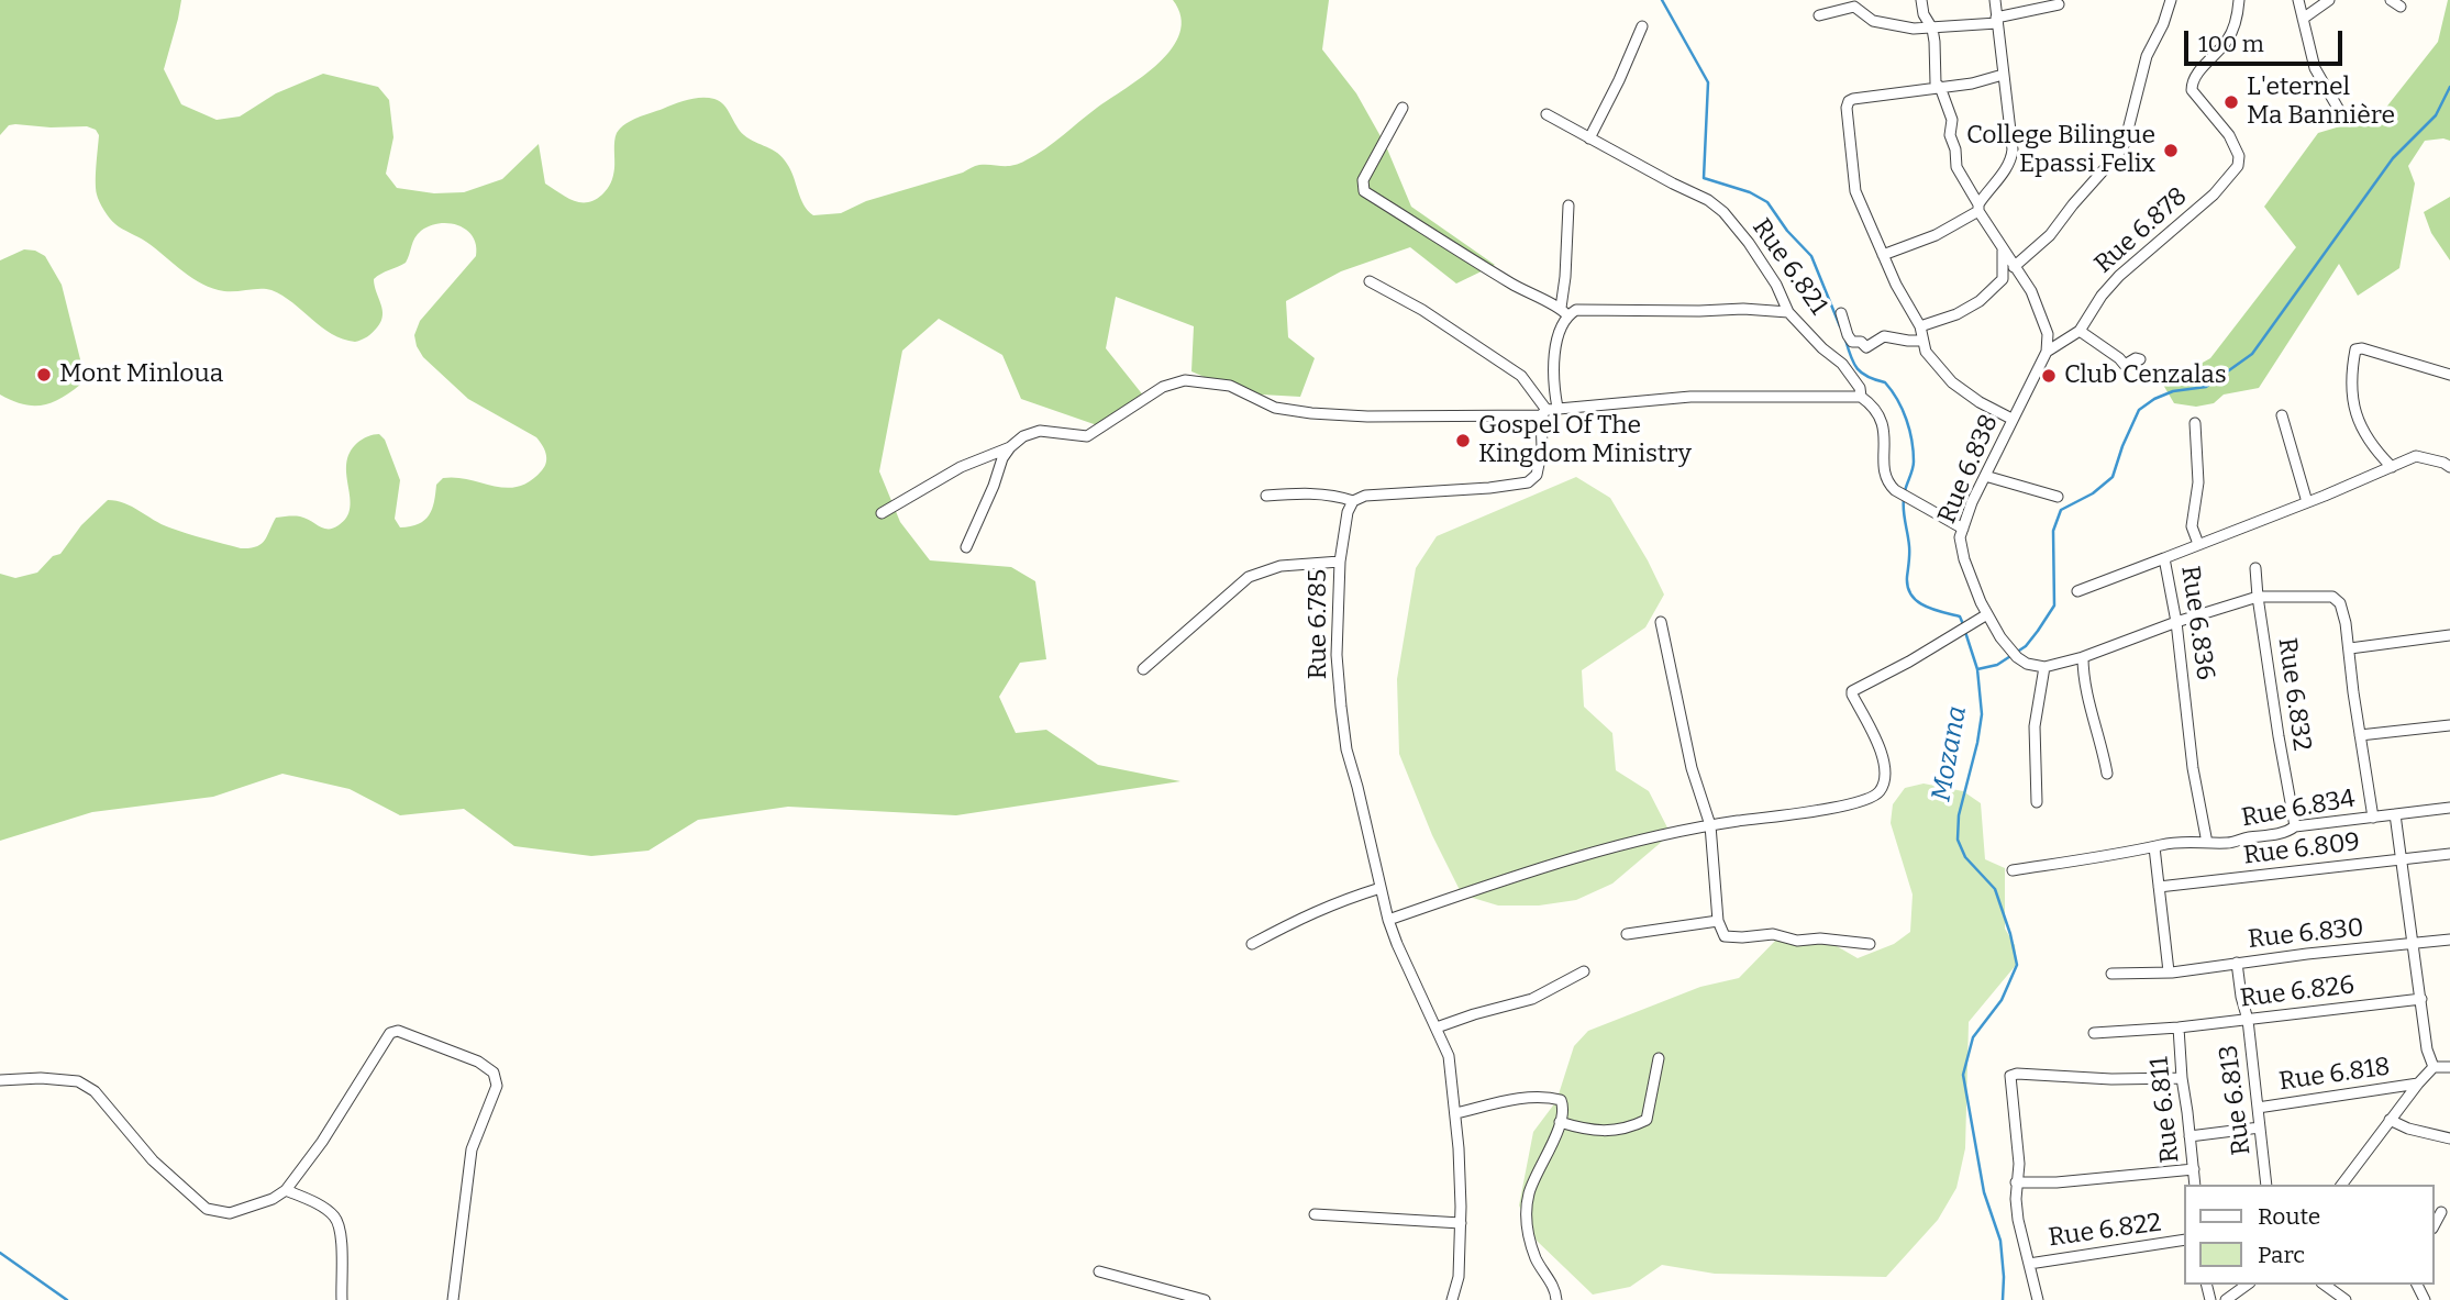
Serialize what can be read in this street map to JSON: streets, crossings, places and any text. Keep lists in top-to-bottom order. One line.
{"streets":{"street":["Rue 6.878","Rue 6.821","Rue 6.838","Rue 6.836","Rue 6.785","Rue 6.832","Rue 6.834","Rue 6.809","Rue 6.830","Rue 6.826","Rue 6.818","Rue 6.813","Rue 6.811","Rue 6.822"]},"crossings":[["Rue 6.878","Rue 6.838"],["Rue 6.821","Rue 6.838"],["Rue 6.836","Rue 6.834"],["Rue 6.832","Rue 6.834"],["Rue 6.830","Rue 6.813"],["Rue 6.826","Rue 6.813"],["Rue 6.826","Rue 6.811"],["Rue 6.818","Rue 6.813"]],"water":["Mozana"],"places":["L'eternel Ma Bannière","College Bilingue Epassi Felix","Mont Minloua","Club Cenzalas","Gospel Of The Kingdom Ministry"],"legend":["Route","Parc"],"scale_bar":"100 m"}
